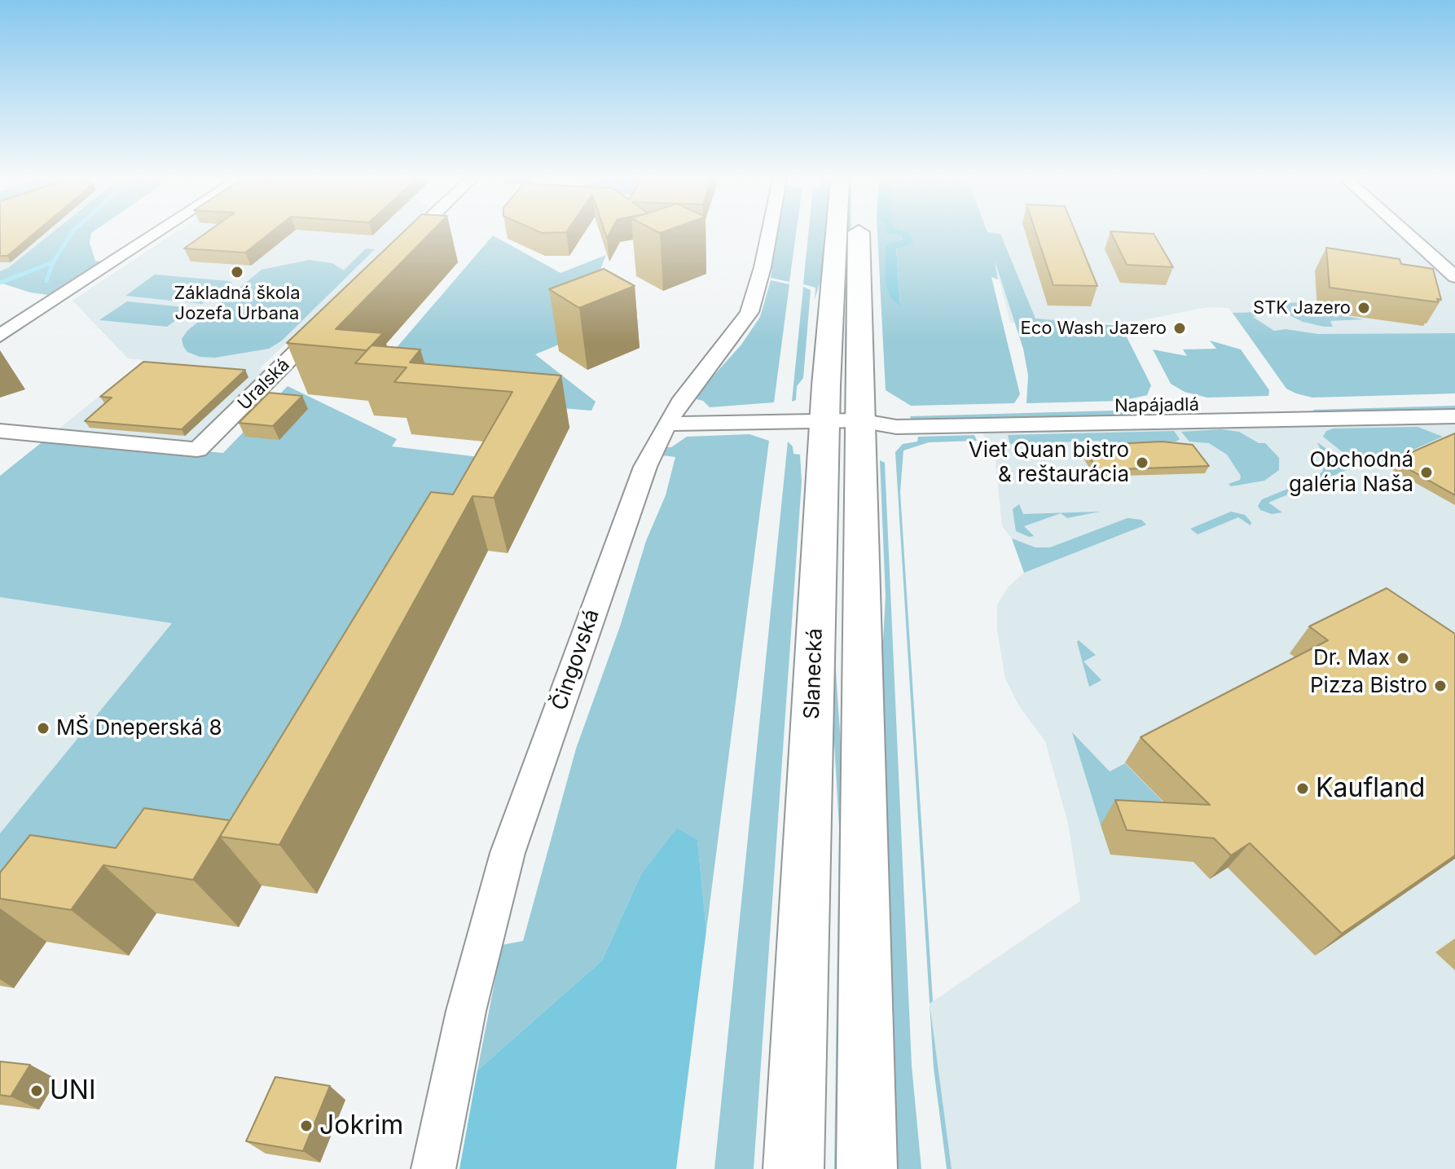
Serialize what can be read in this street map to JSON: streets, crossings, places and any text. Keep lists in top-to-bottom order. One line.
{"streets":{"main road":["Slanecká"],"street":["Uralská","Napájadlá","Čingovská"]},"crossings":[["Napájadlá","Slanecká"]],"places":["Základná škola Jozefa Urbana","STK Jazero","Eco Wash Jazero","Viet Quan bistro & reštaurácia","Obchodná galéria Naša","Dr. Max","Pizza Bistro","MŠ Dneperská 8","Kaufland","UNI","Jokrim"]}
